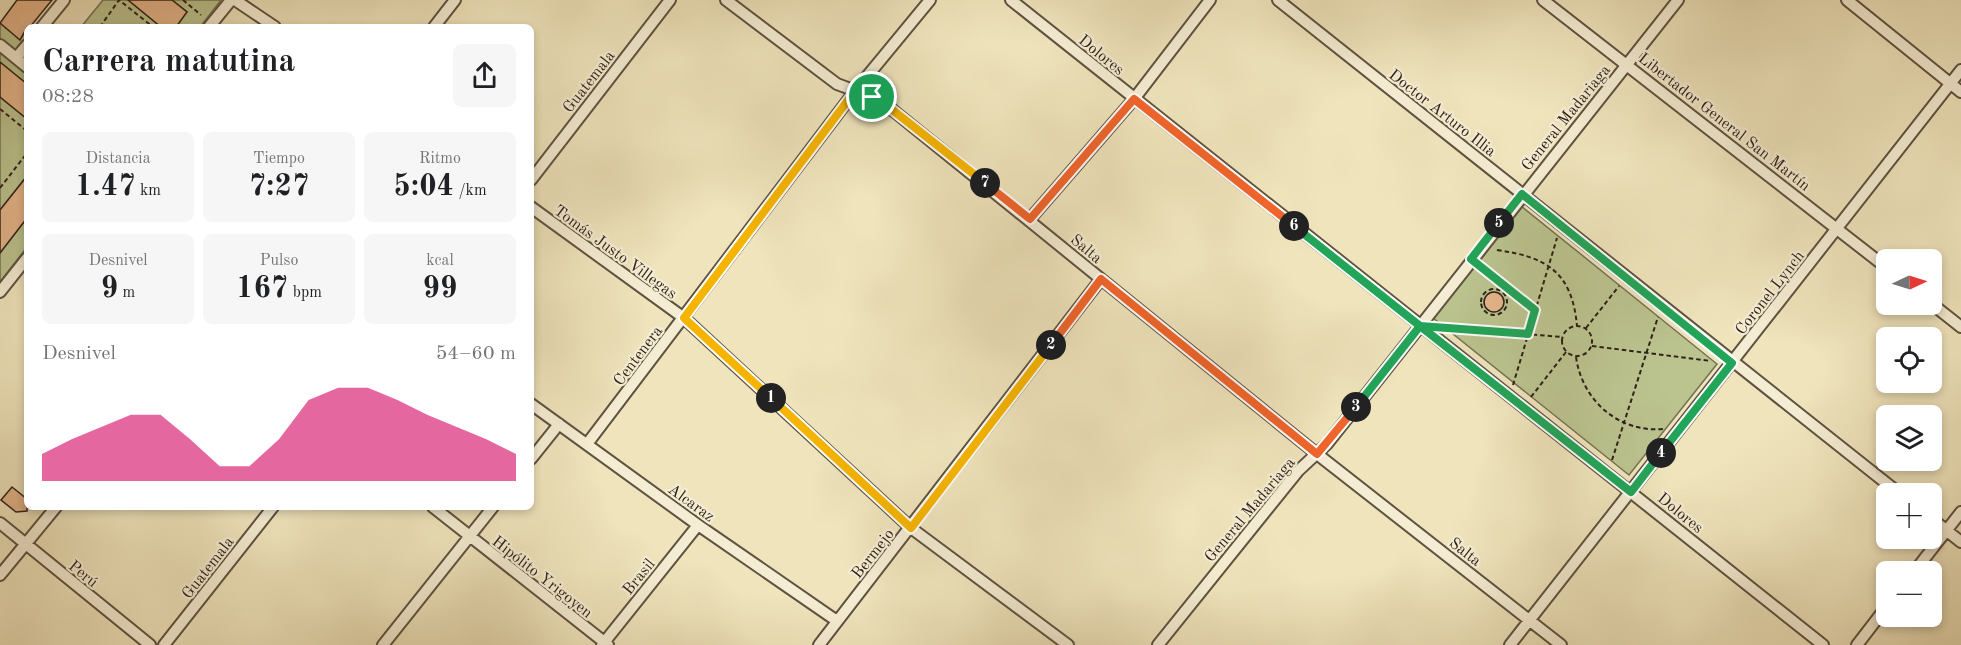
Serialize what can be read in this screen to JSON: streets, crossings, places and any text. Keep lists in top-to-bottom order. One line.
{"streets":{"street":["Dolores","Guatemala","Doctor Arturo Illia","General Madariaga","Libertador General San Martín","Salta","Tomás Justo Villegas","Coronel Lynch","Centenera","Alcaraz","Bermejo","Perú","Hipólito Yrigoyen","Brasil"]},"crossings":[["Dolores","General Madariaga"],["Dolores","Coronel Lynch"],["Doctor Arturo Illia","General Madariaga"],["Doctor Arturo Illia","Coronel Lynch"],["General Madariaga","Libertador General San Martín"],["General Madariaga","Salta"],["Libertador General San Martín","Coronel Lynch"],["Salta","Coronel Lynch"],["Salta","Centenera"],["Salta","Bermejo"],["Tomás Justo Villegas","Centenera"],["Tomás Justo Villegas","Bermejo"],["Centenera","Alcaraz"],["Alcaraz","Bermejo"],["Alcaraz","Brasil"],["Hipólito Yrigoyen","Brasil"]],"north":"right","page":{"heading":["Carrera matutina","08:28"],"stats":[["Distancia","1.47 km"],["Tiempo","7:27"],["Ritmo","5:04 /km"],["Desnivel","9 m"],["Pulso","167 bpm"],["kcal","99"]],"pins":["7","5","6","2","1","3","4"],"map_buttons":["+","−"],"chart":["Desnivel","54–60 m"]}}
